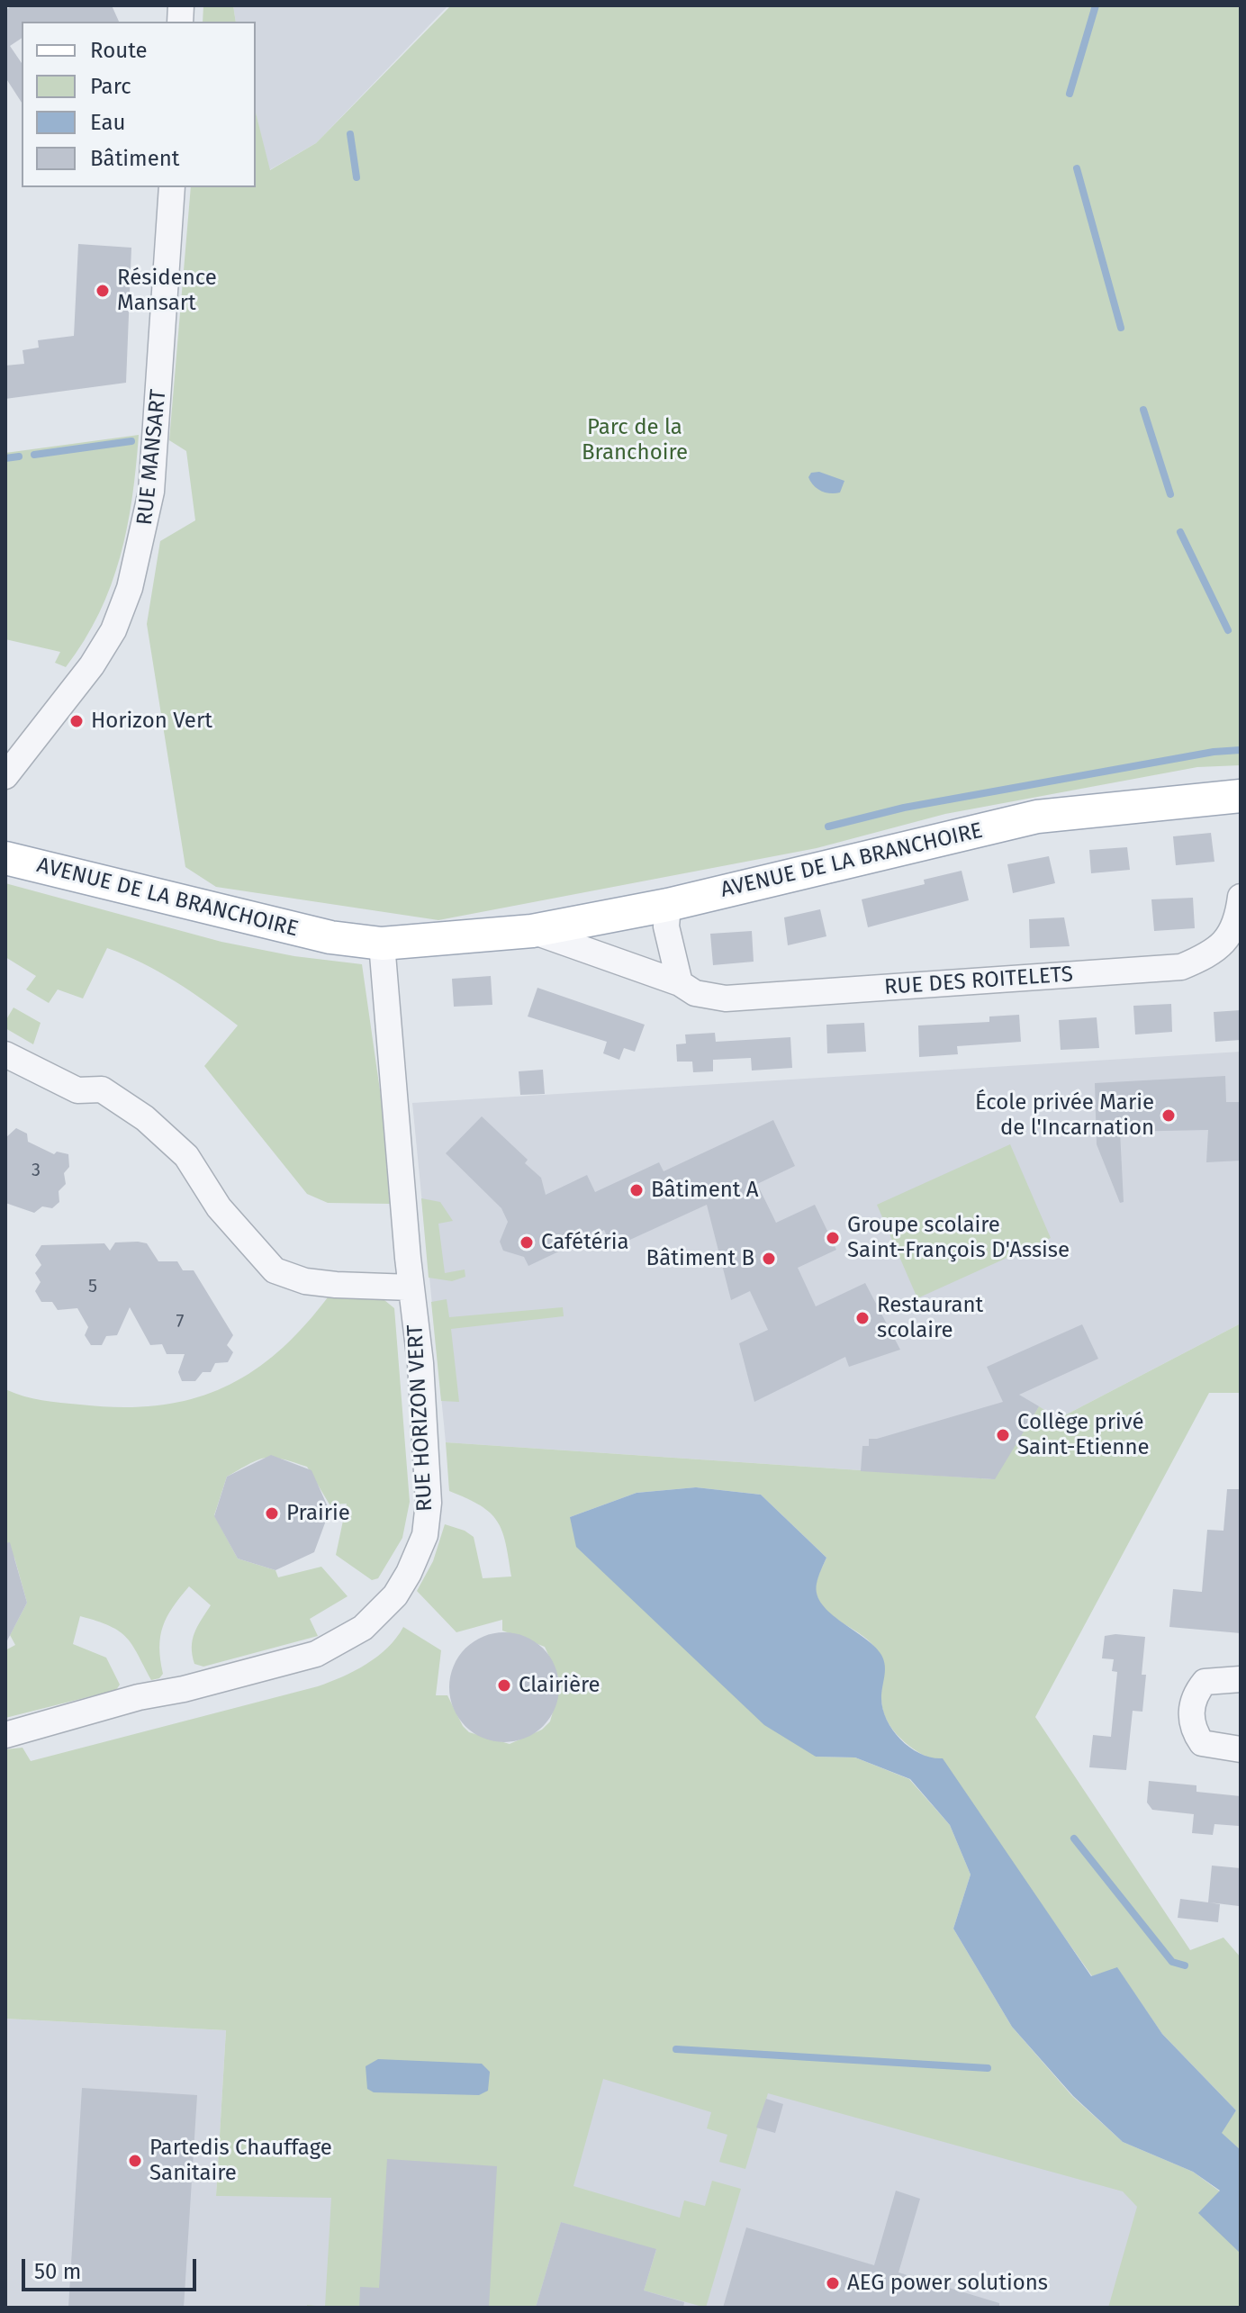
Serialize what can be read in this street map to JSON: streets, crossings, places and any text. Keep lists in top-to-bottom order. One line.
{"streets":{"main road":["AVENUE DE LA BRANCHOIRE"],"street":["RUE MANSART","RUE DES ROITELETS","RUE HORIZON VERT"]},"crossings":[["AVENUE DE LA BRANCHOIRE","RUE DES ROITELETS"],["AVENUE DE LA BRANCHOIRE","RUE HORIZON VERT"]],"parks":["Parc de la Branchoire"],"places":["Résidence Mansart","Horizon Vert","École privée Marie de l'Incarnation","Bâtiment A","Groupe scolaire Saint-François D'Assise","Cafétéria","Bâtiment B","Restaurant scolaire","Collège privé Saint-Etienne","Prairie","Clairière","Partedis Chauffage Sanitaire","AEG power solutions"],"house_numbers":["3","5","7"],"legend":["Route","Parc","Eau","Bâtiment"],"scale_bar":"50 m"}
